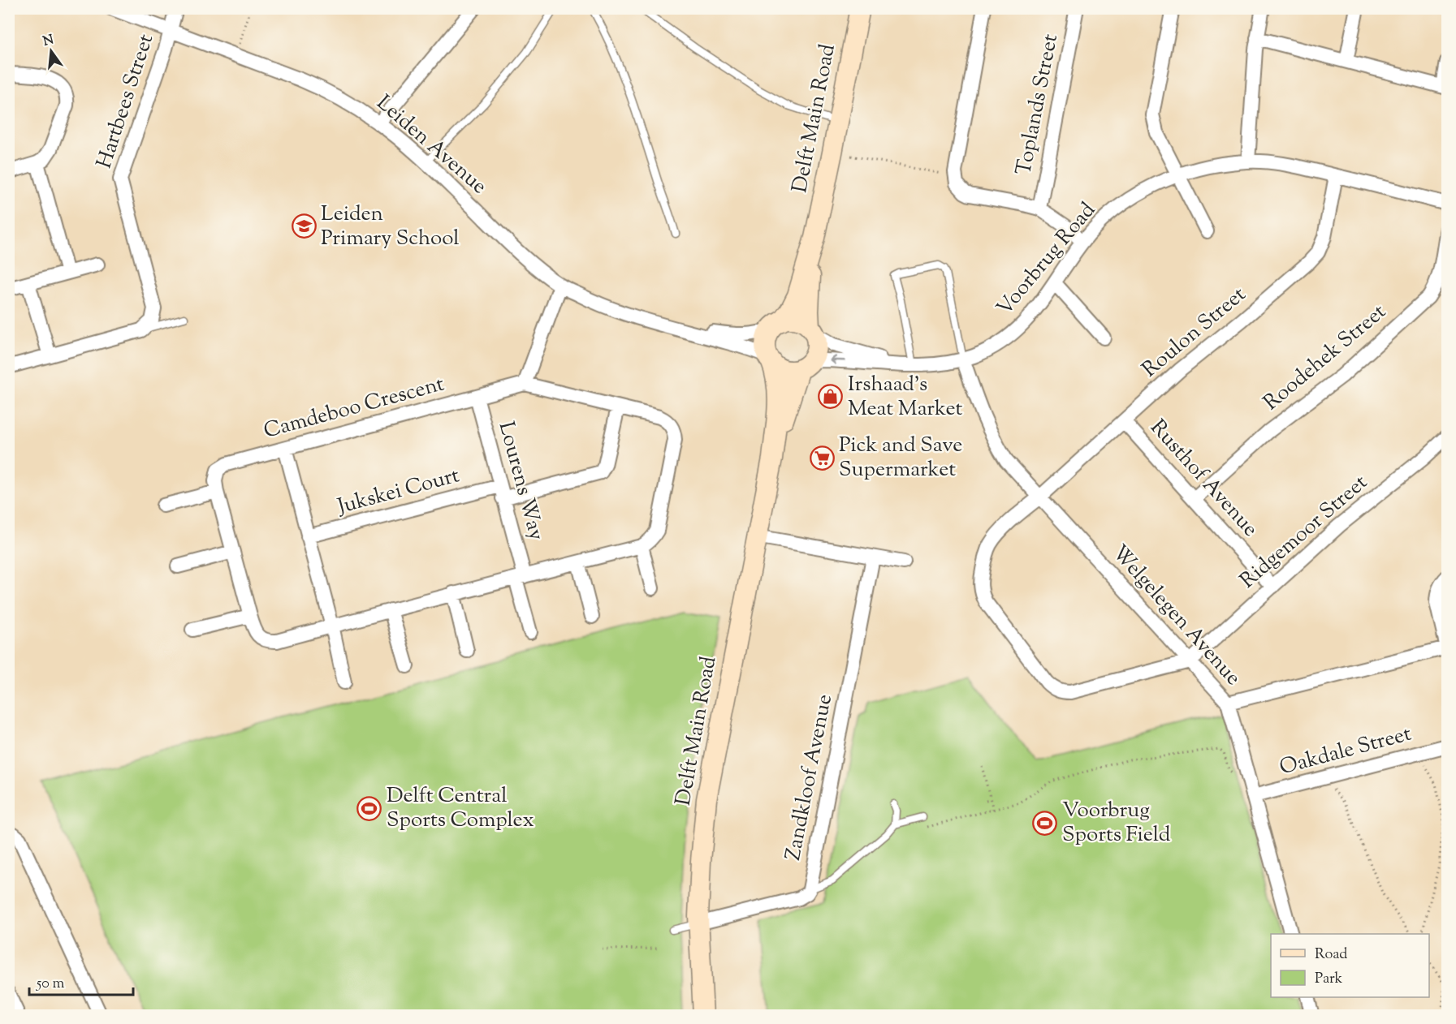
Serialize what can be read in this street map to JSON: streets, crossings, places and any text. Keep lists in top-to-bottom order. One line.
{"streets":{"street":["Hartbees Street","Toplands Street","Delft Main Road","Leiden Avenue","Voorbrug Road","Roulon Street","Roodehek Street","Camdeboo Crescent","Rusthof Avenue","Lourens Way","Jukskei Court","Ridgemoor Street","Welgelegen Avenue","Oakdale Street","Zandkloof Avenue"]},"crossings":[["Hartbees Street","Leiden Avenue"],["Delft Main Road","Leiden Avenue"],["Delft Main Road","Voorbrug Road"],["Delft Main Road","Zandkloof Avenue"],["Leiden Avenue","Voorbrug Road"],["Voorbrug Road","Roulon Street"],["Voorbrug Road","Welgelegen Avenue"],["Roulon Street","Rusthof Avenue"],["Roulon Street","Ridgemoor Street"],["Roulon Street","Welgelegen Avenue"],["Roodehek Street","Rusthof Avenue"],["Camdeboo Crescent","Lourens Way"],["Rusthof Avenue","Ridgemoor Street"],["Lourens Way","Jukskei Court"],["Ridgemoor Street","Welgelegen Avenue"],["Welgelegen Avenue","Oakdale Street"]],"places":{"school or university":["Leiden Primary School"],"shop":["Irshaad's Meat Market"],"supermarket":["Pick and Save Supermarket"],"sports":["Delft Central Sports Complex","Voorbrug Sports Field"]},"legend":["Road","Park"],"scale_bar":"50 m","north":"top"}
